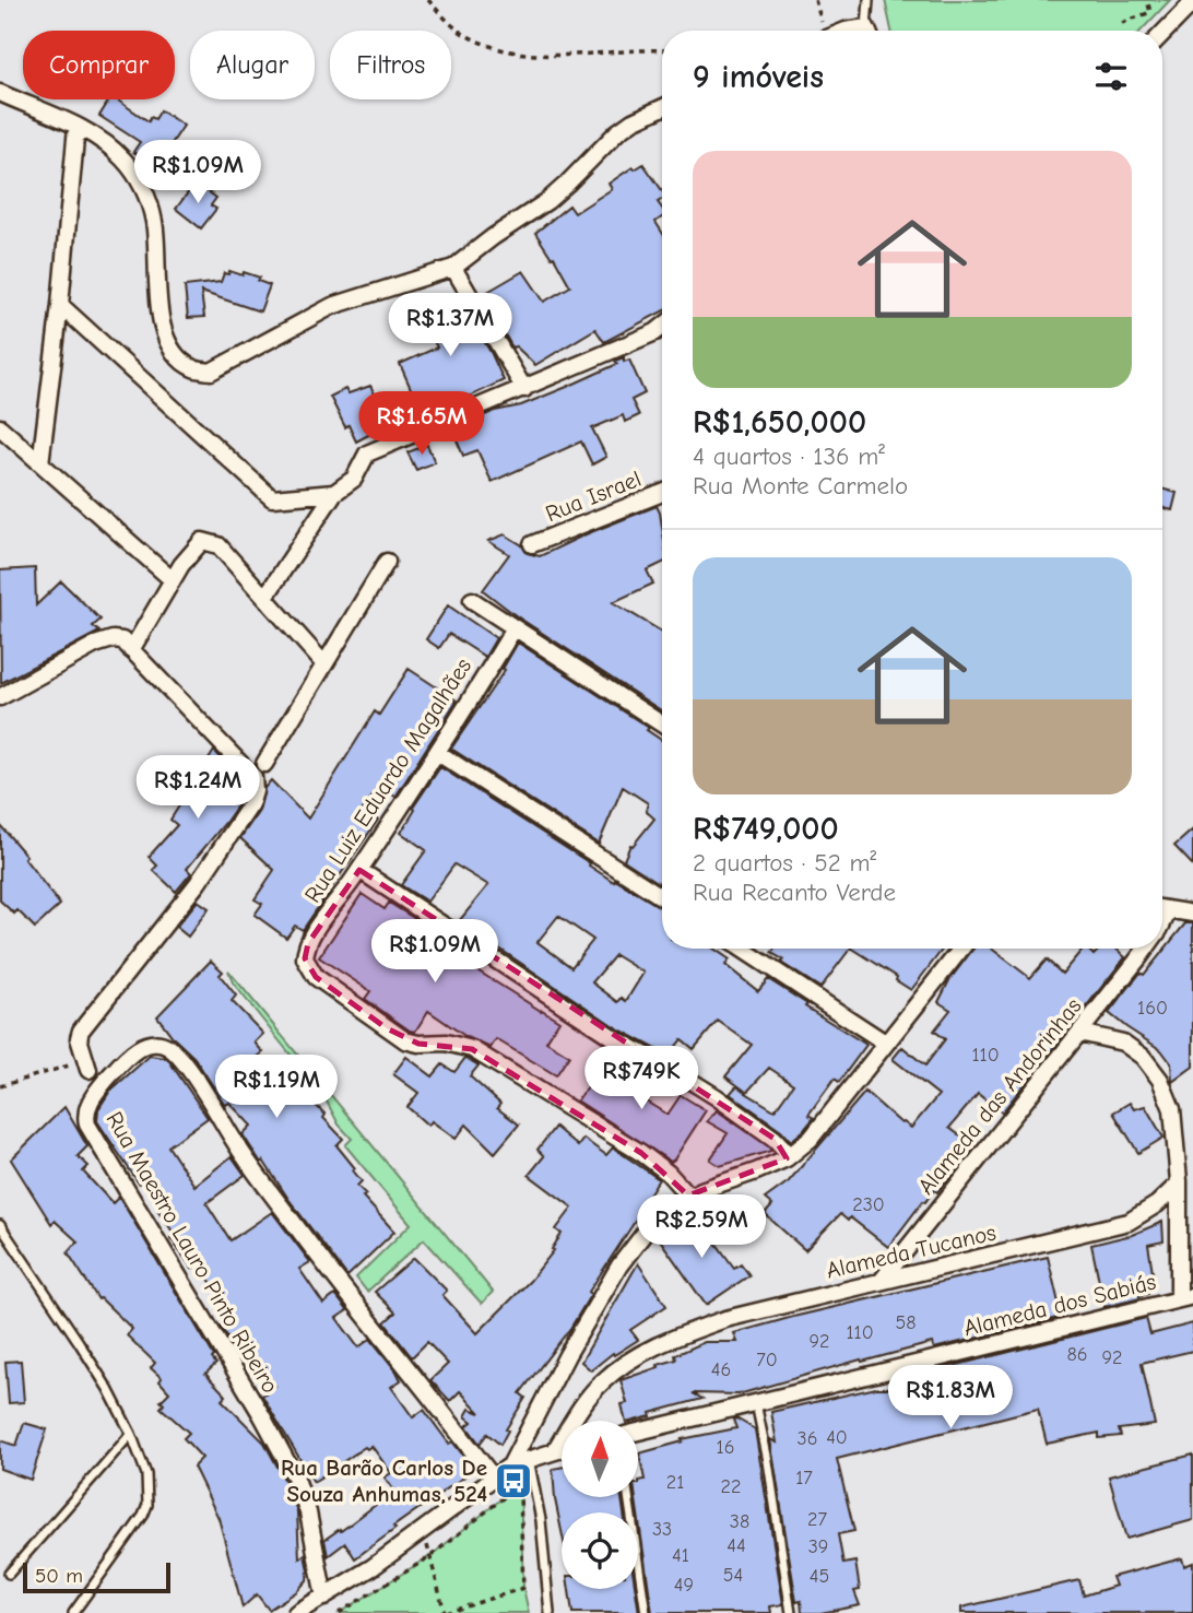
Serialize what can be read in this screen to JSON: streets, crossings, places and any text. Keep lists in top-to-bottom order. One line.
{"streets":{"street":["Rua Israel","Rua Luiz Eduardo Magalhães","Alameda das Andorinhas","Alameda Tucanos","Rua Maestro Lauro Pinto Ribeiro","Alameda dos Sabiás"]},"crossings":[["Alameda das Andorinhas","Alameda Tucanos"]],"places":{"bus stop":["Rua Barão Carlos De Souza Anhumas, 524"]},"house_numbers":["160","110","230","58","110","92","86","92","70","46","40","36","16","17","21","22","27","38","33","44","39","41","54","45","49"],"scale_bar":"50 m","north":"top","page":{"chip":["Comprar","Alugar","Filtros"],"heading":"9 imóveis","list":[{"name":"R$1,650,000","note":"4 quartos · 136 m² · Rua Monte Carmelo"},{"name":"R$749,000","note":"2 quartos · 52 m² · Rua Recanto Verde"}],"price":["R$1.09M","R$1.37M","R$1.65M","R$1.24M","R$1.09M","R$749K","R$1.19M","R$2.59M","R$1.83M"],"scale":"50 m"}}
